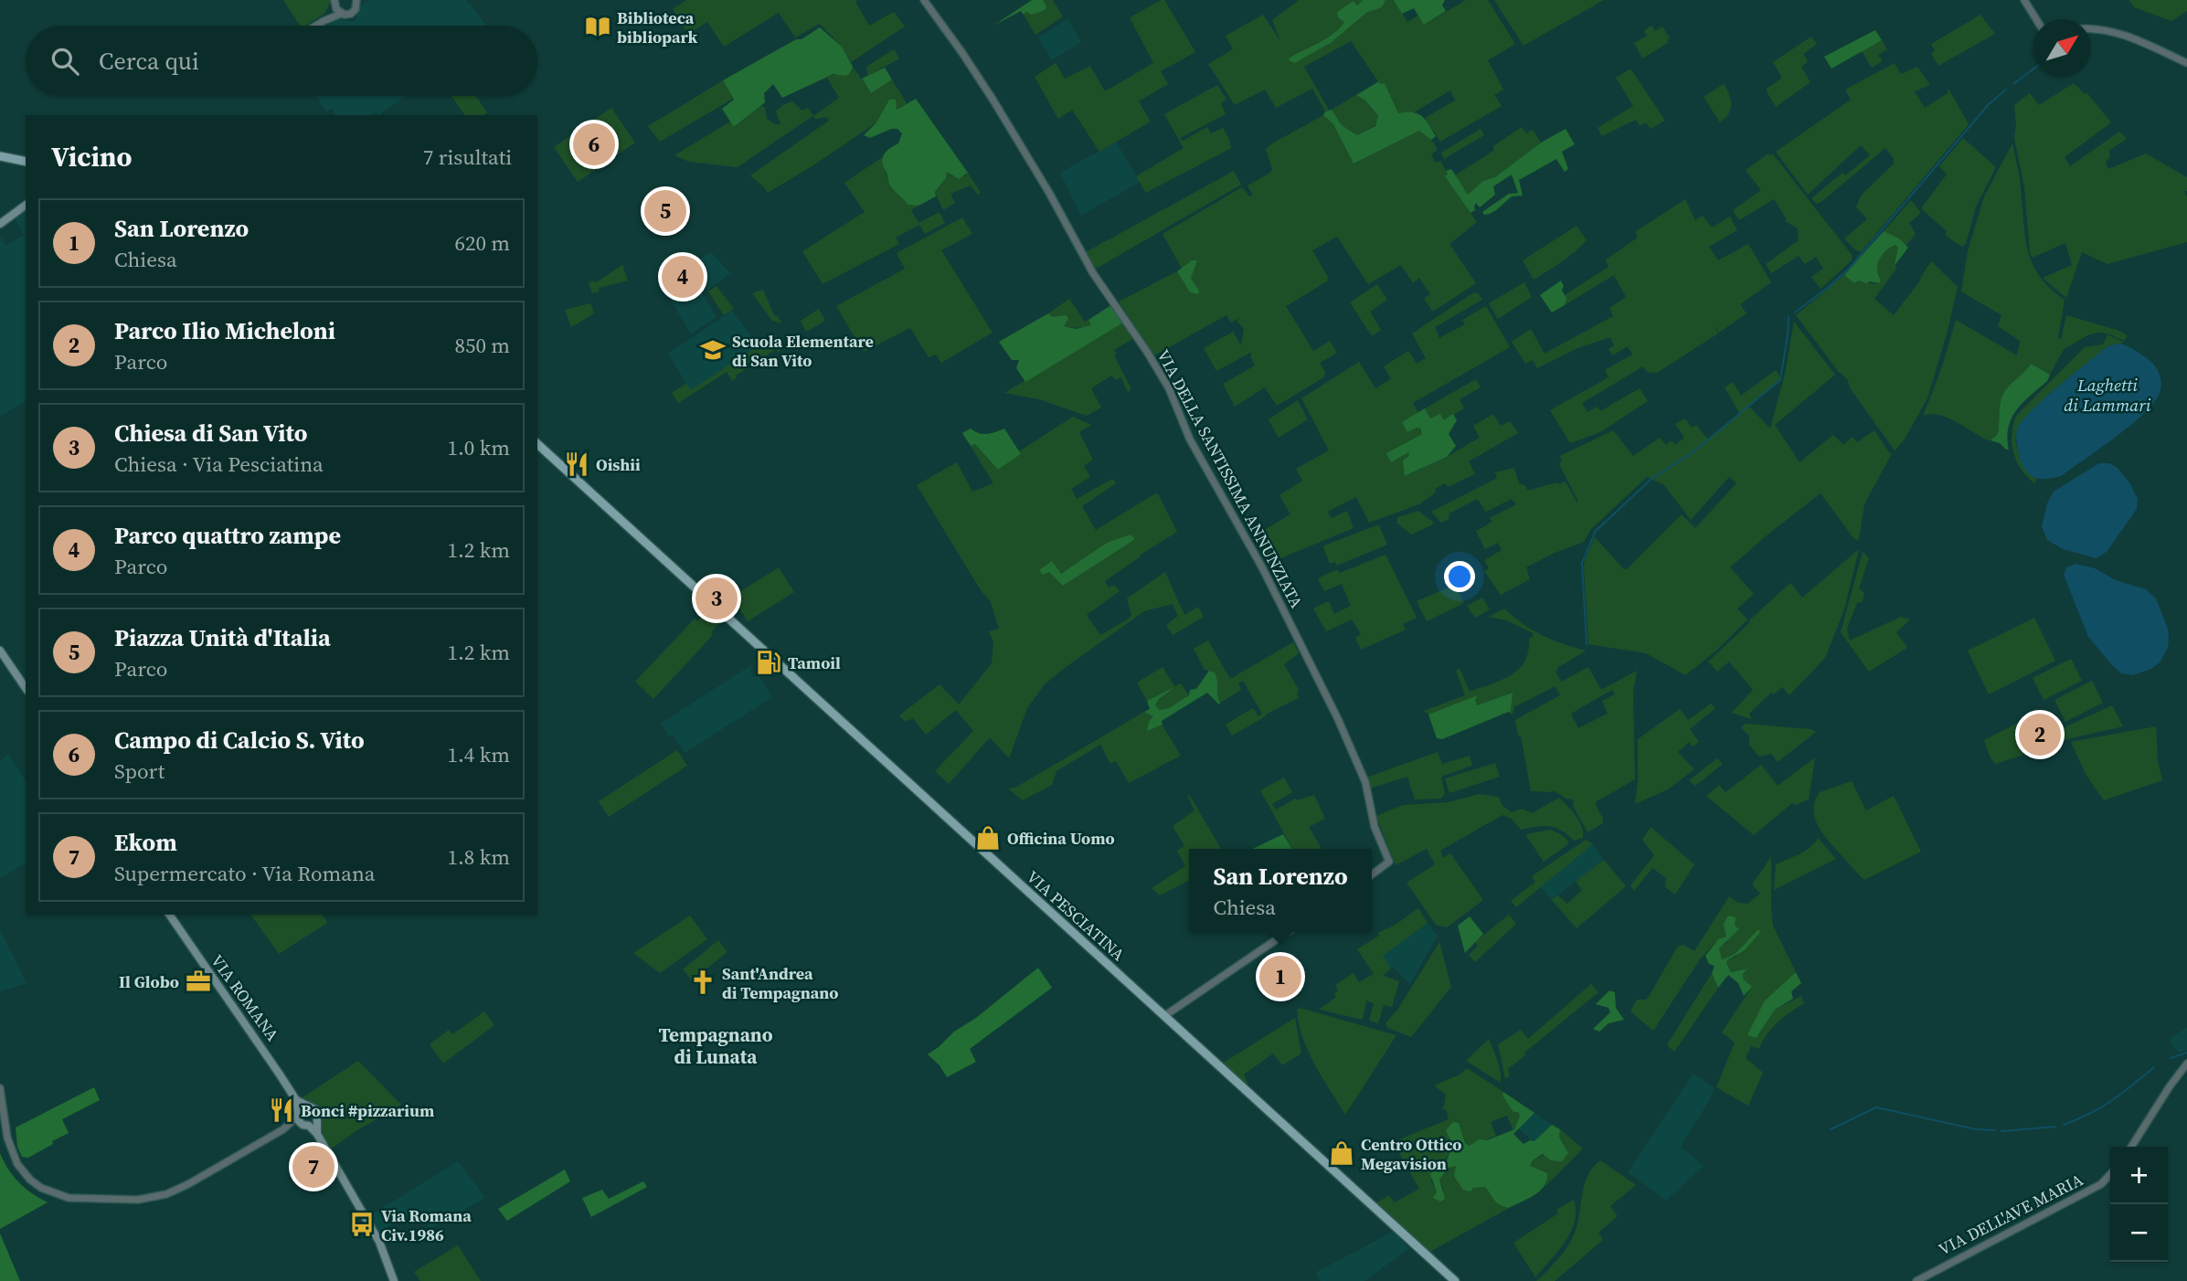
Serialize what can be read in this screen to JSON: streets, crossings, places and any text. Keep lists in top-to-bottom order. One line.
{"streets":{"main road":["VIA PESCIATINA","VIA ROMANA"],"street":["VIA DELLA SANTISSIMA ANNUNZIATA","VIA DELL'AVE MARIA"]},"districts":["Tempagnano di Lunata"],"water":["Laghetti di Lammari"],"places":{"library":["Biblioteca bibliopark"],"school or university":["Scuola Elementare di San Vito"],"restaurant":["Oishii","Bonci #pizzarium"],"fuel station":["Tamoil"],"shop":["Officina Uomo","Centro Ottico Megavision"],"office":["Il Globo"],"church":["Sant'Andrea di Tempagnano"],"bus stop":["Via Romana Civ.1986"]},"north":"top right","page":{"search":"Cerca qui","heading":["Vicino","7 risultati"],"pins":["6","5","4","3","2","1","7"],"list":[{"mark":"1","name":"San Lorenzo","note":"Chiesa","value":"620 m"},{"mark":"2","name":"Parco Ilio Micheloni","note":"Parco","value":"850 m"},{"mark":"3","name":"Chiesa di San Vito","note":"Chiesa · Via Pesciatina","value":"1.0 km"},{"mark":"4","name":"Parco quattro zampe","note":"Parco","value":"1.2 km"},{"mark":"5","name":"Piazza Unità d'Italia","note":"Parco","value":"1.2 km"},{"mark":"6","name":"Campo di Calcio S. Vito","note":"Sport","value":"1.4 km"},{"mark":"7","name":"Ekom","note":"Supermercato · Via Romana","value":"1.8 km"}],"popup":["San Lorenzo","Chiesa"],"map_buttons":["+","−"]}}
